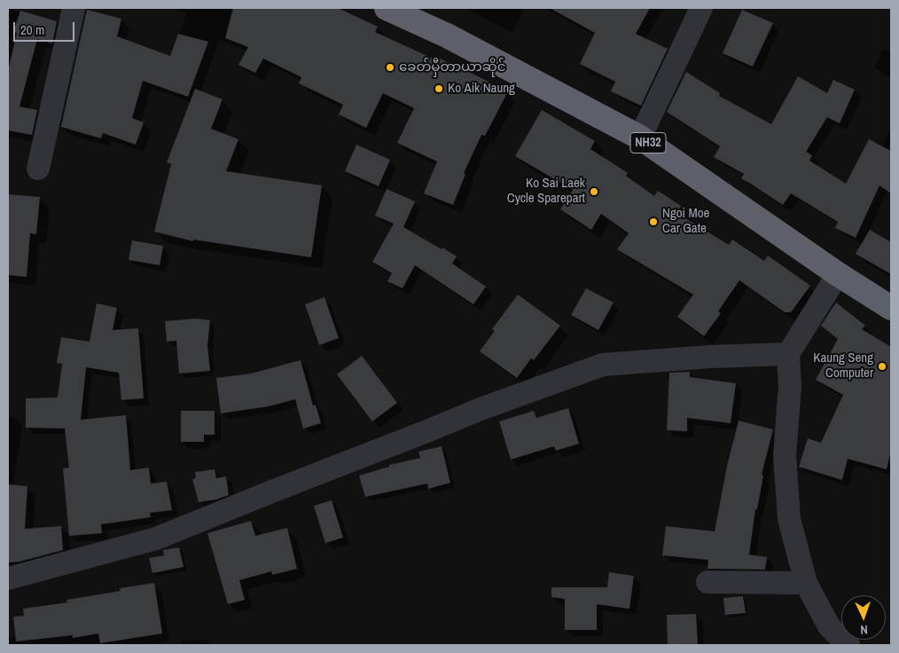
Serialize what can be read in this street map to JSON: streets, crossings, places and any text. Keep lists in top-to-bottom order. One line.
{"streets":{"highway":["NH32"]},"places":["ခေတ်မှီတာယာဆိုင်","Ko Aik Naung","Ko Sai Laek Cycle Sparepart","Ngoi Moe Car Gate","Kaung Seng Computer"],"scale_bar":"20 m","north":"bottom"}
